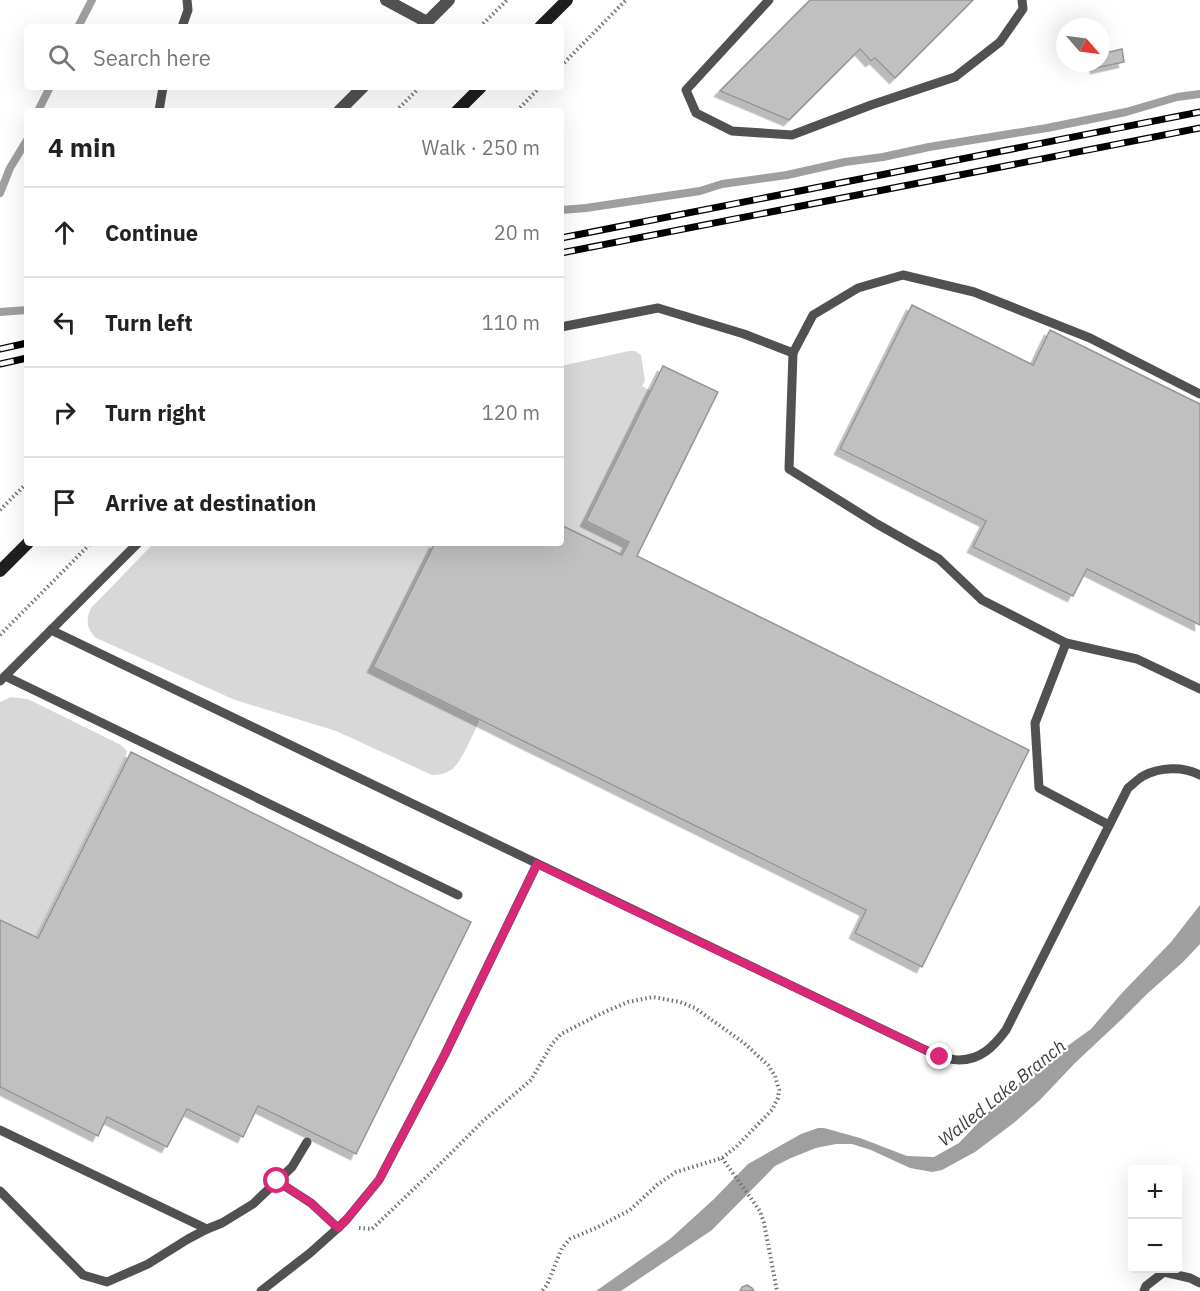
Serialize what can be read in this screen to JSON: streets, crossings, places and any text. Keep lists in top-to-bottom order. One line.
{"water":["Walled Lake Branch"],"north":"bottom right","page":{"search":"Search here","heading":["4 min","Walk · 250 m"],"list":[["Continue","20 m"],["Turn left","110 m"],["Turn right","120 m"],"Arrive at destination"],"map_buttons":["+","−"]}}
